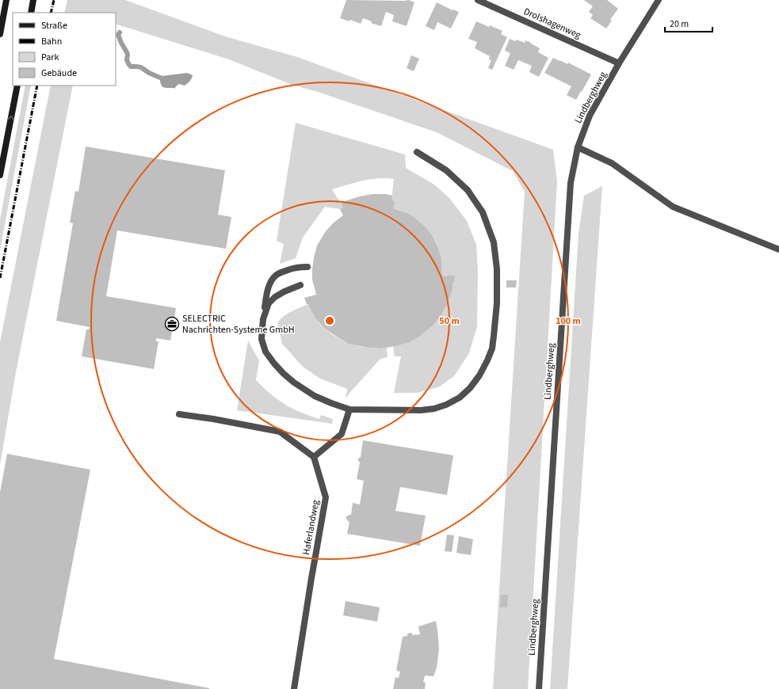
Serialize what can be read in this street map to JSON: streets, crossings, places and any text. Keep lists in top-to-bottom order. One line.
{"streets":{"street":["Drolshagenweg","Lindberghweg","Haferlandweg"]},"crossings":[["Drolshagenweg","Lindberghweg"]],"places":{"office":["SELECTRIC Nachrichten-Systeme GmbH"]},"legend":["Straße","Bahn","Park","Gebäude"],"scale_bar":"20 m","rings":["50 m","100 m"]}
